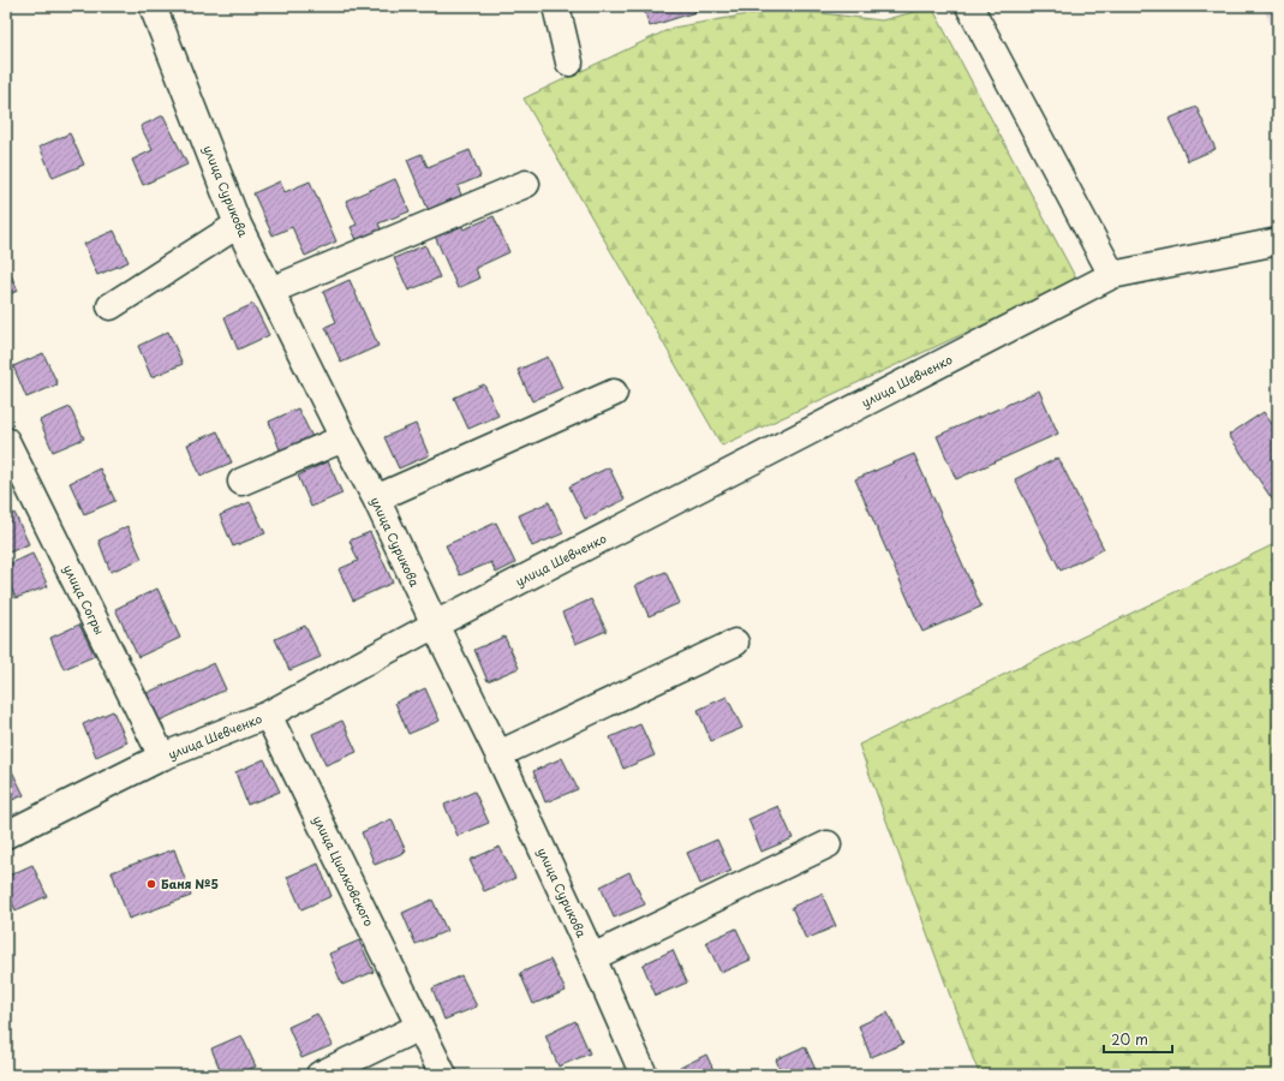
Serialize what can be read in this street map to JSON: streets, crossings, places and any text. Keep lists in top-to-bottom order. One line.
{"streets":{"street":["улица Сурикова","улица Шевченко","улица Согры","улица Циолковского"]},"crossings":[["улица Сурикова","улица Шевченко"],["улица Шевченко","улица Согры"],["улица Шевченко","улица Циолковского"]],"places":["Баня №5"],"scale_bar":"20 m"}
